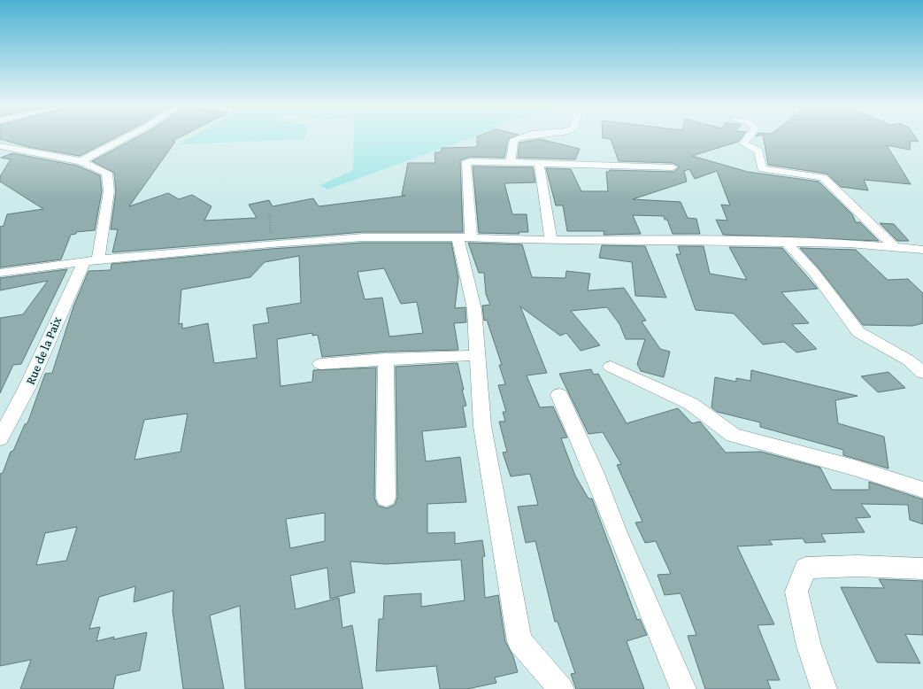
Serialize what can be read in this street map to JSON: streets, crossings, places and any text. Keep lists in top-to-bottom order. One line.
{"streets":{"street":["Rue de la Paix"]}}
